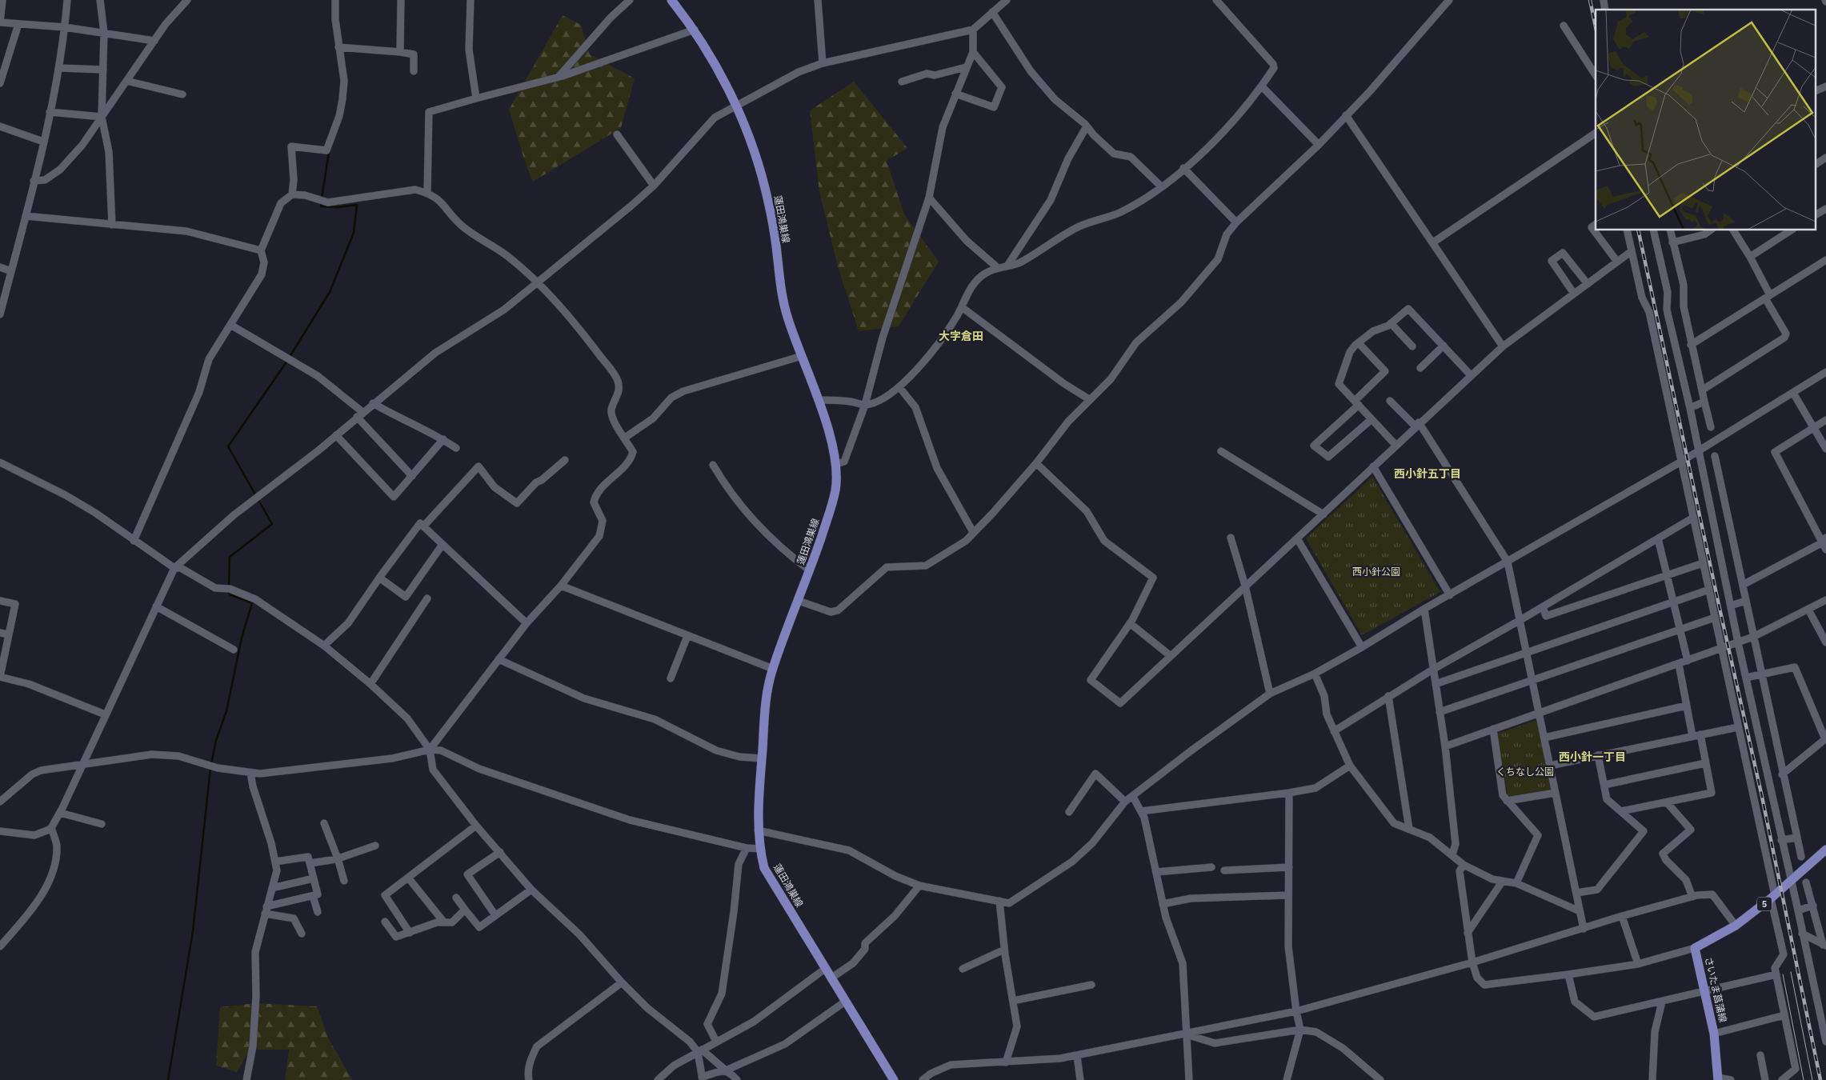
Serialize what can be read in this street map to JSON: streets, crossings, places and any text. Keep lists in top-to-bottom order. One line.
{"streets":{"main road":["蓮田鴻巣線","5","さいたま菖蒲線"]},"districts":["大字倉田","西小針五丁目","西小針一丁目"],"parks":["西小針公園","くちなし公園"]}
